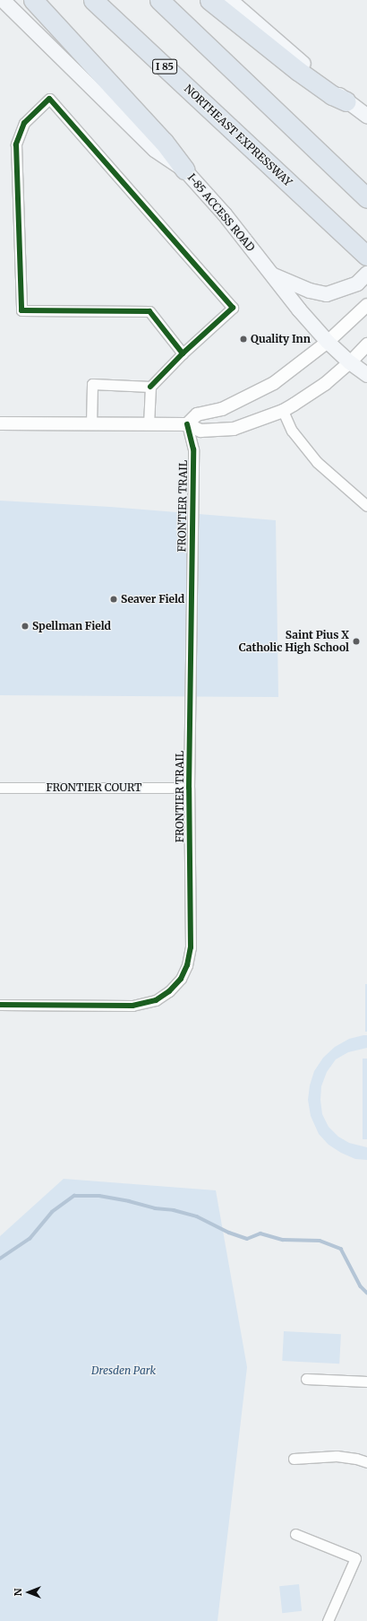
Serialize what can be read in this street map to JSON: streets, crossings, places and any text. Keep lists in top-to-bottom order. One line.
{"streets":{"highway":["I 85","NORTHEAST EXPRESSWAY"],"main road":["I-85 ACCESS ROAD"],"street":["FRONTIER TRAIL","FRONTIER COURT"]},"crossings":[["FRONTIER TRAIL","FRONTIER COURT"]],"parks":["Dresden Park"],"places":["Quality Inn","Seaver Field","Spellman Field","Saint Pius X Catholic High School"],"north":"left"}
